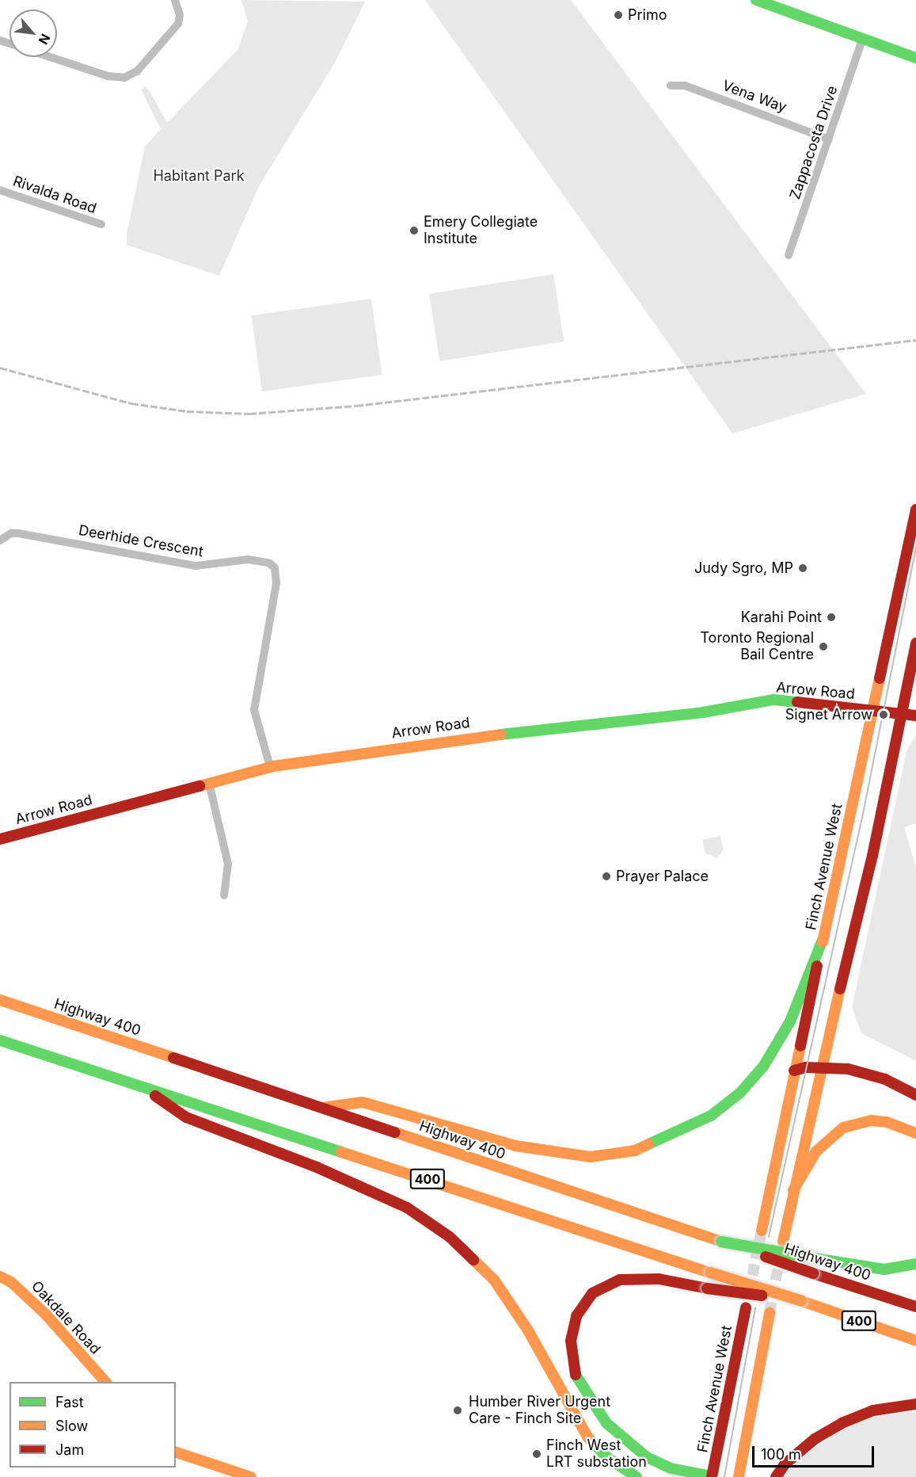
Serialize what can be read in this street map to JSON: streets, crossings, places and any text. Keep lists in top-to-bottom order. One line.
{"streets":{"main road":["Arrow Road","Finch Avenue West","Highway 400","400","Oakdale Road"],"street":["Vena Way","Zappacosta Drive","Rivalda Road","Deerhide Crescent"]},"crossings":[["Vena Way","Zappacosta Drive"],["Deerhide Crescent","Arrow Road"],["Arrow Road","Finch Avenue West"]],"parks":["Habitant Park"],"places":["Primo","Emery Collegiate Institute","Judy Sgro, MP","Karahi Point","Toronto Regional Bail Centre","Signet Arrow","Prayer Palace","Humber River Urgent Care - Finch Site","Finch West LRT substation"],"legend":["Fast","Slow","Jam"],"scale_bar":"100 m","north":"bottom right"}
